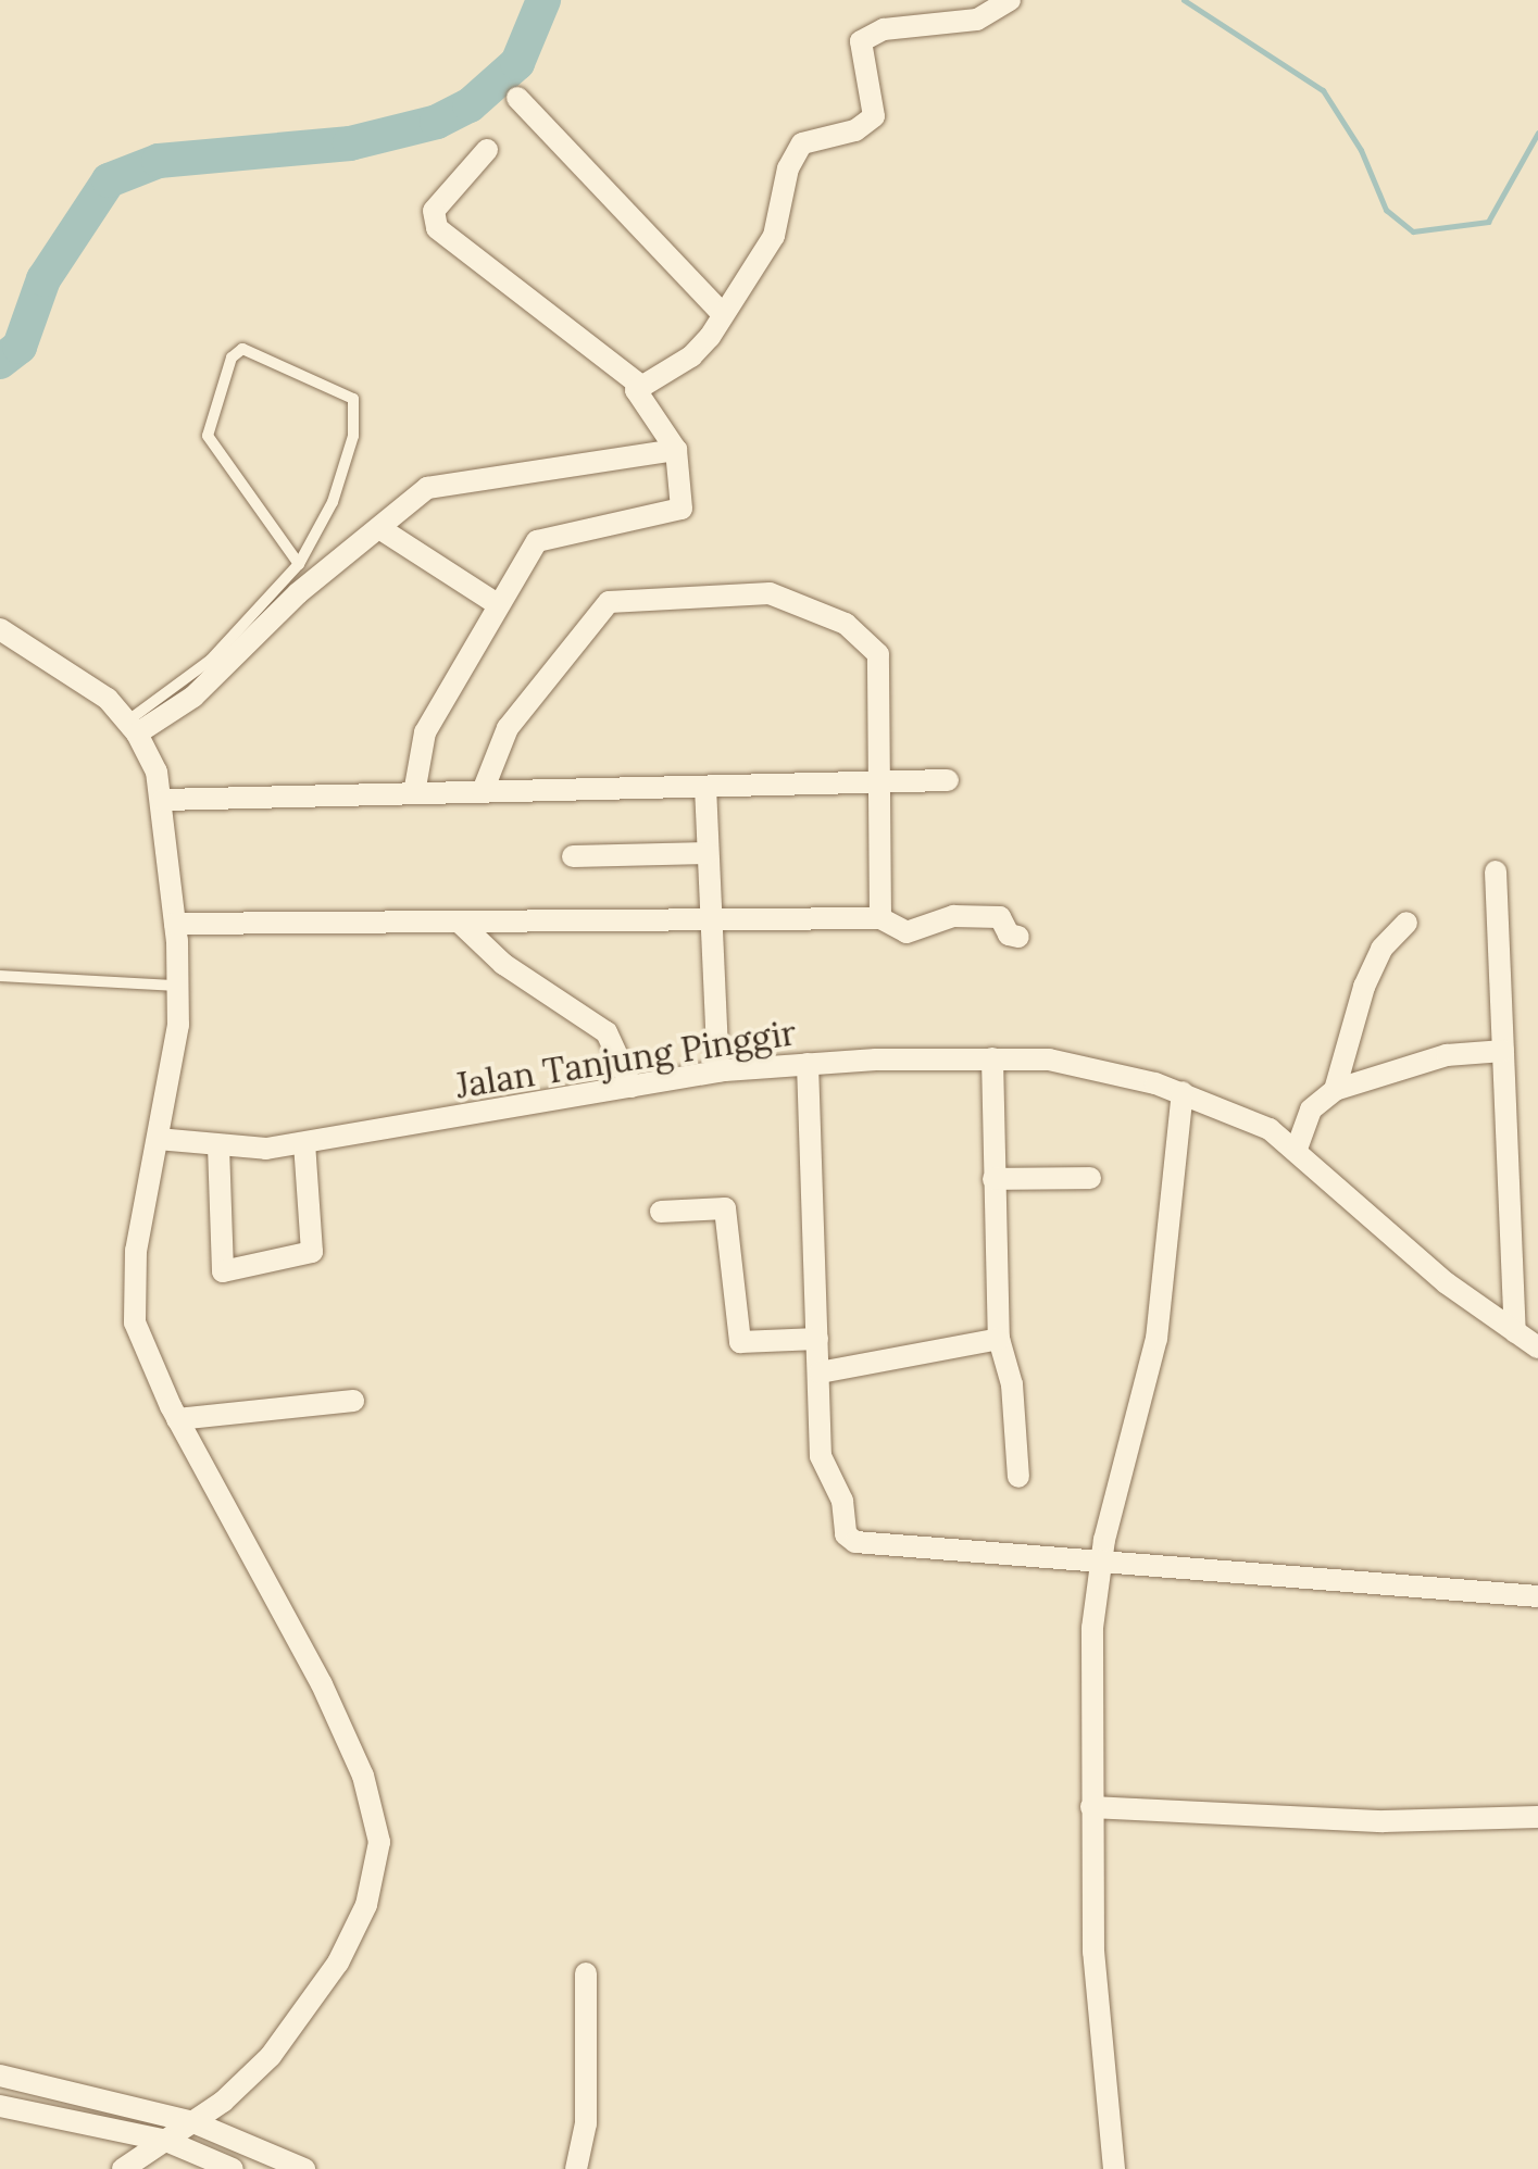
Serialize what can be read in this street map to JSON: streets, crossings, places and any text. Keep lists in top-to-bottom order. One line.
{"streets":{"street":["Jalan Tanjung Pinggir"]}}
